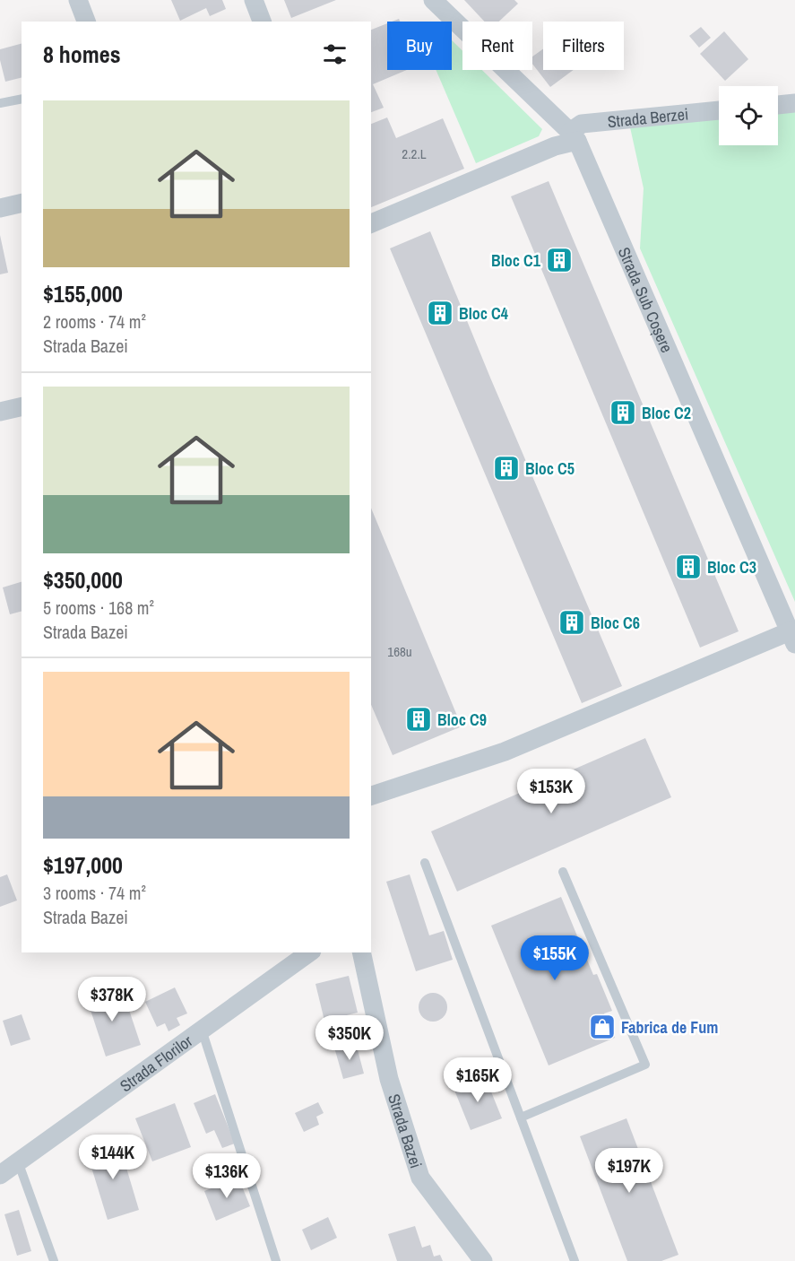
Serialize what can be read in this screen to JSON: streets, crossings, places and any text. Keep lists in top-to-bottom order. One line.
{"streets":{"street":["Strada Berzei","Strada Sub Coșere","Strada Florilor","Strada Bazei"]},"crossings":[["Strada Berzei","Strada Sub Coșere"]],"places":{"building":["Bloc C1","Bloc C4","Bloc C2","Bloc C5","Bloc C3","Bloc C6","Bloc C9"],"shop":["Fabrica de Fum"]},"house_numbers":["2.2.L","168u"],"page":{"chip":["Buy","Rent","Filters"],"heading":"8 homes","list":[{"name":"$155,000","note":"2 rooms · 74 m² · Strada Bazei"},{"name":"$350,000","note":"5 rooms · 168 m² · Strada Bazei"},{"name":"$197,000","note":"3 rooms · 74 m² · Strada Bazei"}],"price":["$153K","$155K","$378K","$350K","$165K","$144K","$197K","$136K"]}}
